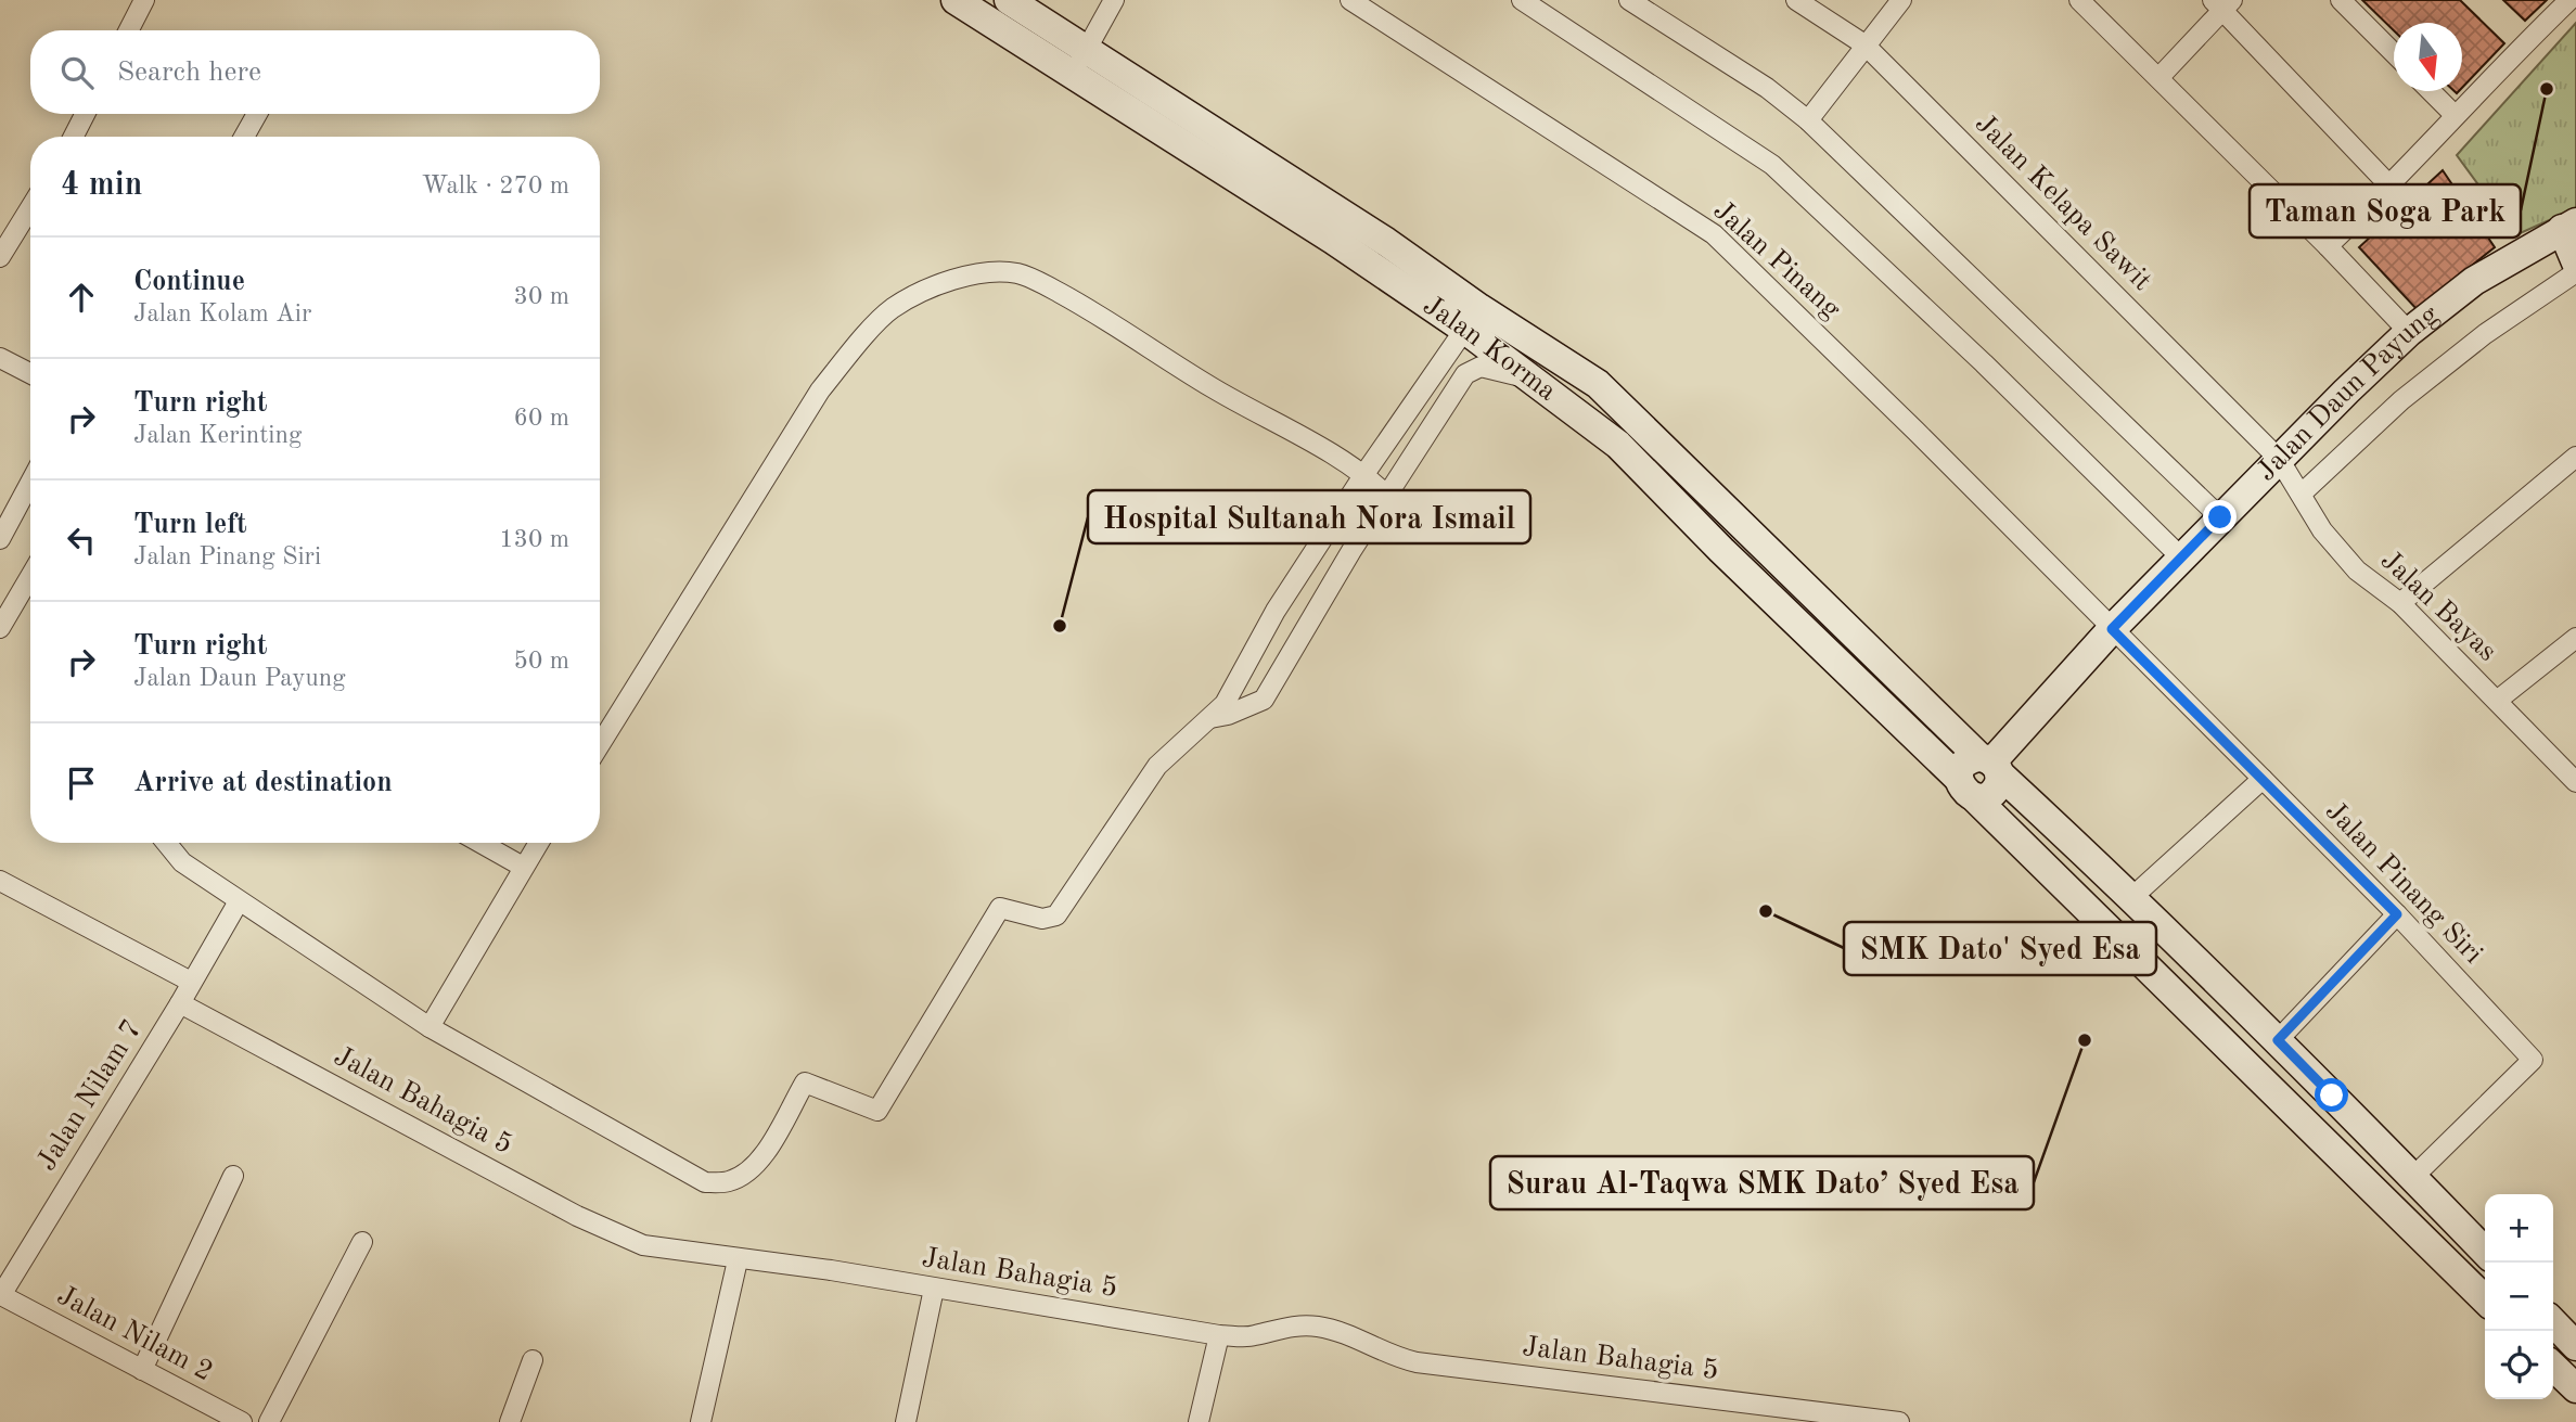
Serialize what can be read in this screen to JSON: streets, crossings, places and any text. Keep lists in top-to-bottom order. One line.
{"streets":{"street":["Jalan Kelapa Sawit","Jalan Pinang","Jalan Korma","Jalan Daun Payung","Jalan Bayas","Jalan Pinang Siri","Jalan Nilam 7","Jalan Bahagia 5","Jalan Nilam 2"]},"crossings":[["Jalan Kelapa Sawit","Jalan Daun Payung"],["Jalan Kelapa Sawit","Jalan Bayas"],["Jalan Pinang","Jalan Daun Payung"],["Jalan Pinang","Jalan Pinang Siri"],["Jalan Korma","Jalan Daun Payung"],["Jalan Korma","Jalan Pinang Siri"],["Jalan Daun Payung","Jalan Bayas"],["Jalan Daun Payung","Jalan Pinang Siri"],["Jalan Nilam 7","Jalan Bahagia 5"],["Jalan Nilam 7","Jalan Nilam 2"]],"places":["Taman Soga Park","Hospital Sultanah Nora Ismail","SMK Dato' Syed Esa","Surau Al-Taqwa SMK Dato’ Syed Esa"],"north":"bottom","page":{"search":"Search here","heading":["4 min","Walk · 270 m"],"list":[["Continue","Jalan Kolam Air","30 m"],["Turn right","Jalan Kerinting","60 m"],["Turn left","Jalan Pinang Siri","130 m"],["Turn right","Jalan Daun Payung","50 m"],"Arrive at destination"],"map_buttons":["+","−"]}}
